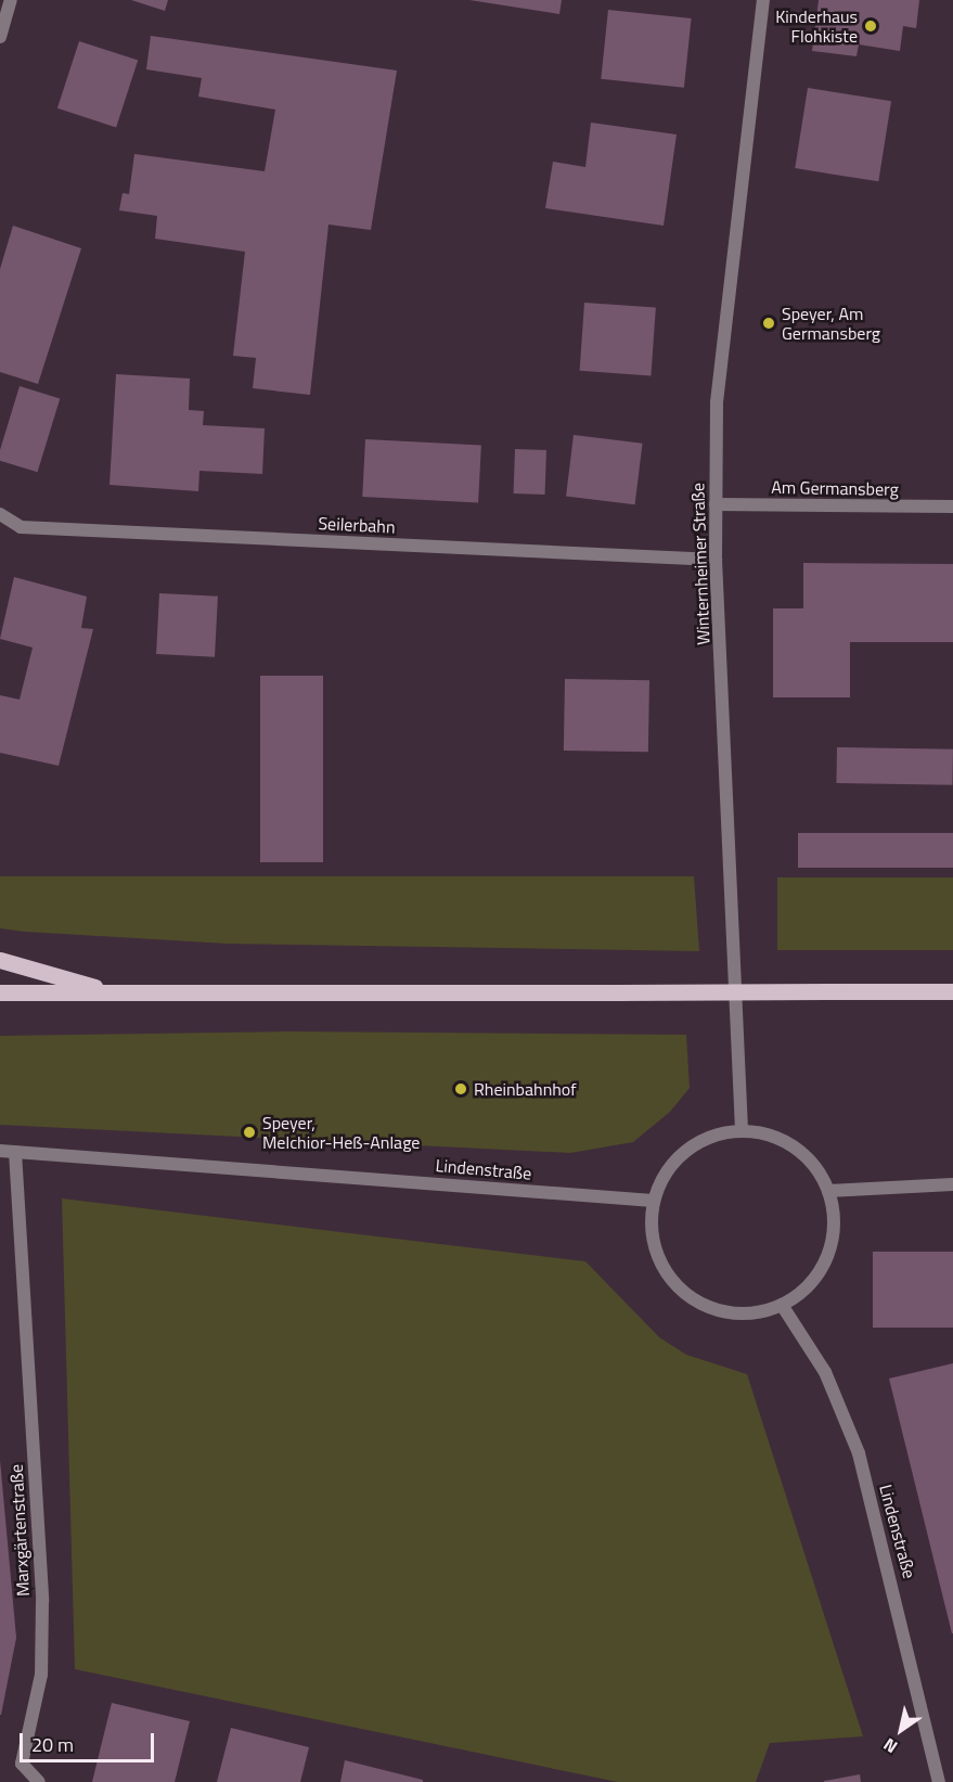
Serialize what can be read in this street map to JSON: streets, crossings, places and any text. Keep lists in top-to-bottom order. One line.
{"streets":{"street":["Am Germansberg","Seilerbahn","Winternheimer Straße","Lindenstraße","Marxgärtenstraße"]},"crossings":[["Am Germansberg","Winternheimer Straße"],["Seilerbahn","Winternheimer Straße"],["Winternheimer Straße","Lindenstraße"],["Lindenstraße","Marxgärtenstraße"]],"places":["Kinderhaus Flohkiste","Speyer, Am Germansberg","Rheinbahnhof","Speyer, Melchior-Heß-Anlage"],"scale_bar":"20 m","north":"bottom left"}
